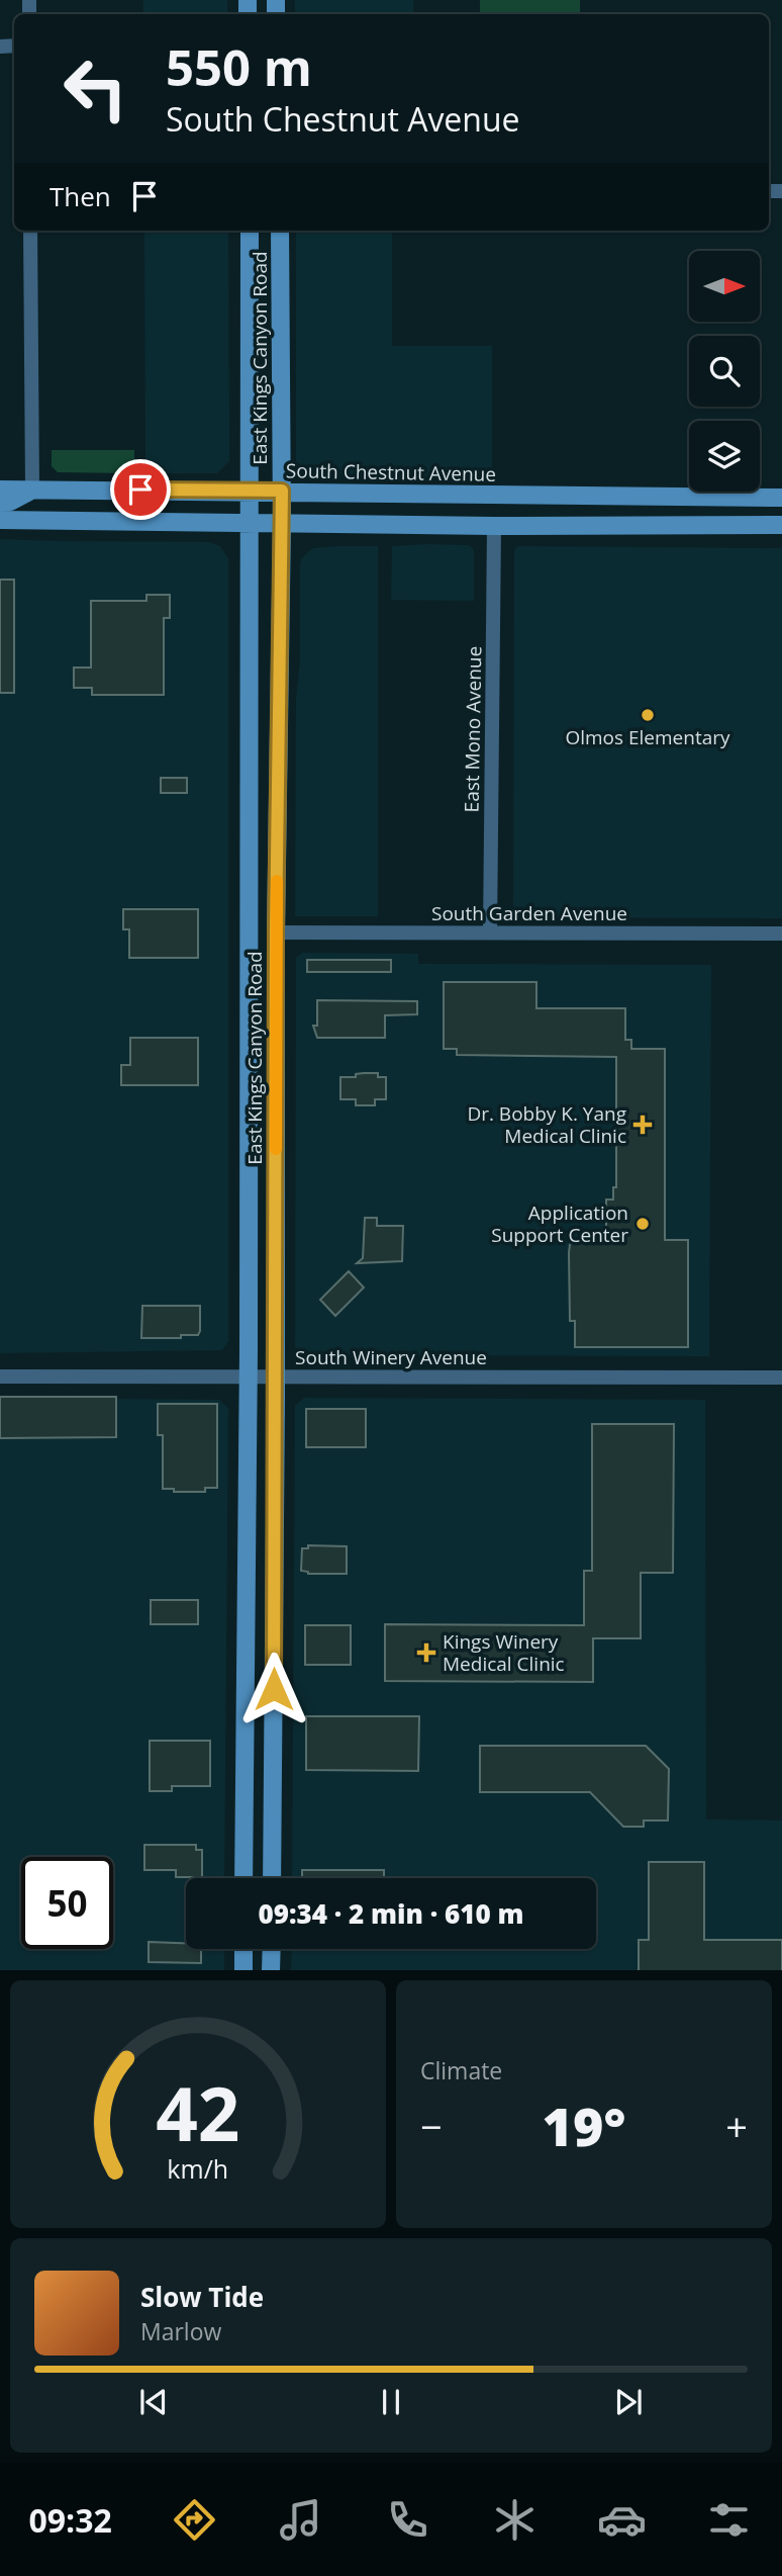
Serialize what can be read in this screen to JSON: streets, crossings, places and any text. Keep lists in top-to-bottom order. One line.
{"streets":{"main road":["East Kings Canyon Road","South Chestnut Avenue"],"street":["East Mono Avenue","South Garden Avenue","South Winery Avenue"]},"crossings":[["East Kings Canyon Road","South Chestnut Avenue"],["East Kings Canyon Road","South Garden Avenue"],["East Kings Canyon Road","South Winery Avenue"],["East Mono Avenue","South Garden Avenue"]],"places":{"other":["Olmos Elementary","Application Support Center"],"health":["Dr. Bobby K. Yang Medical Clinic","Kings Winery Medical Clinic"]},"north":"right","page":{"turn":["550 m","South Chestnut Avenue"],"then":"Then","limit":"50","trip":"09:34 · 2 min · 610 m","tile":"Climate","heat":["−","19°","+"],"song":["Slow Tide","Marlow"],"tabs":"09:32","gauge":["42","km/h"]}}
